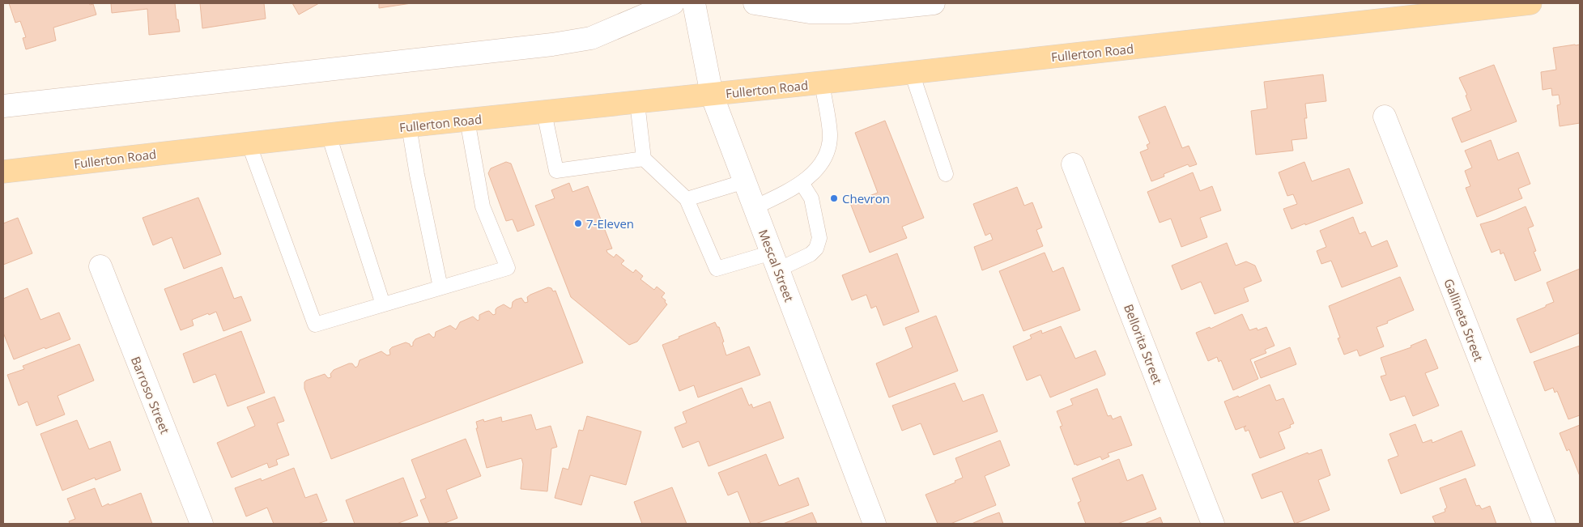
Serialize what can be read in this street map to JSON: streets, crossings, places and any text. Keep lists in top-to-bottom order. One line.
{"streets":{"main road":["Fullerton Road"],"street":["Mescal Street","Gallineta Street","Bellorita Street","Barroso Street"]},"crossings":[["Fullerton Road","Mescal Street"]],"places":["Chevron","7-Eleven"]}
